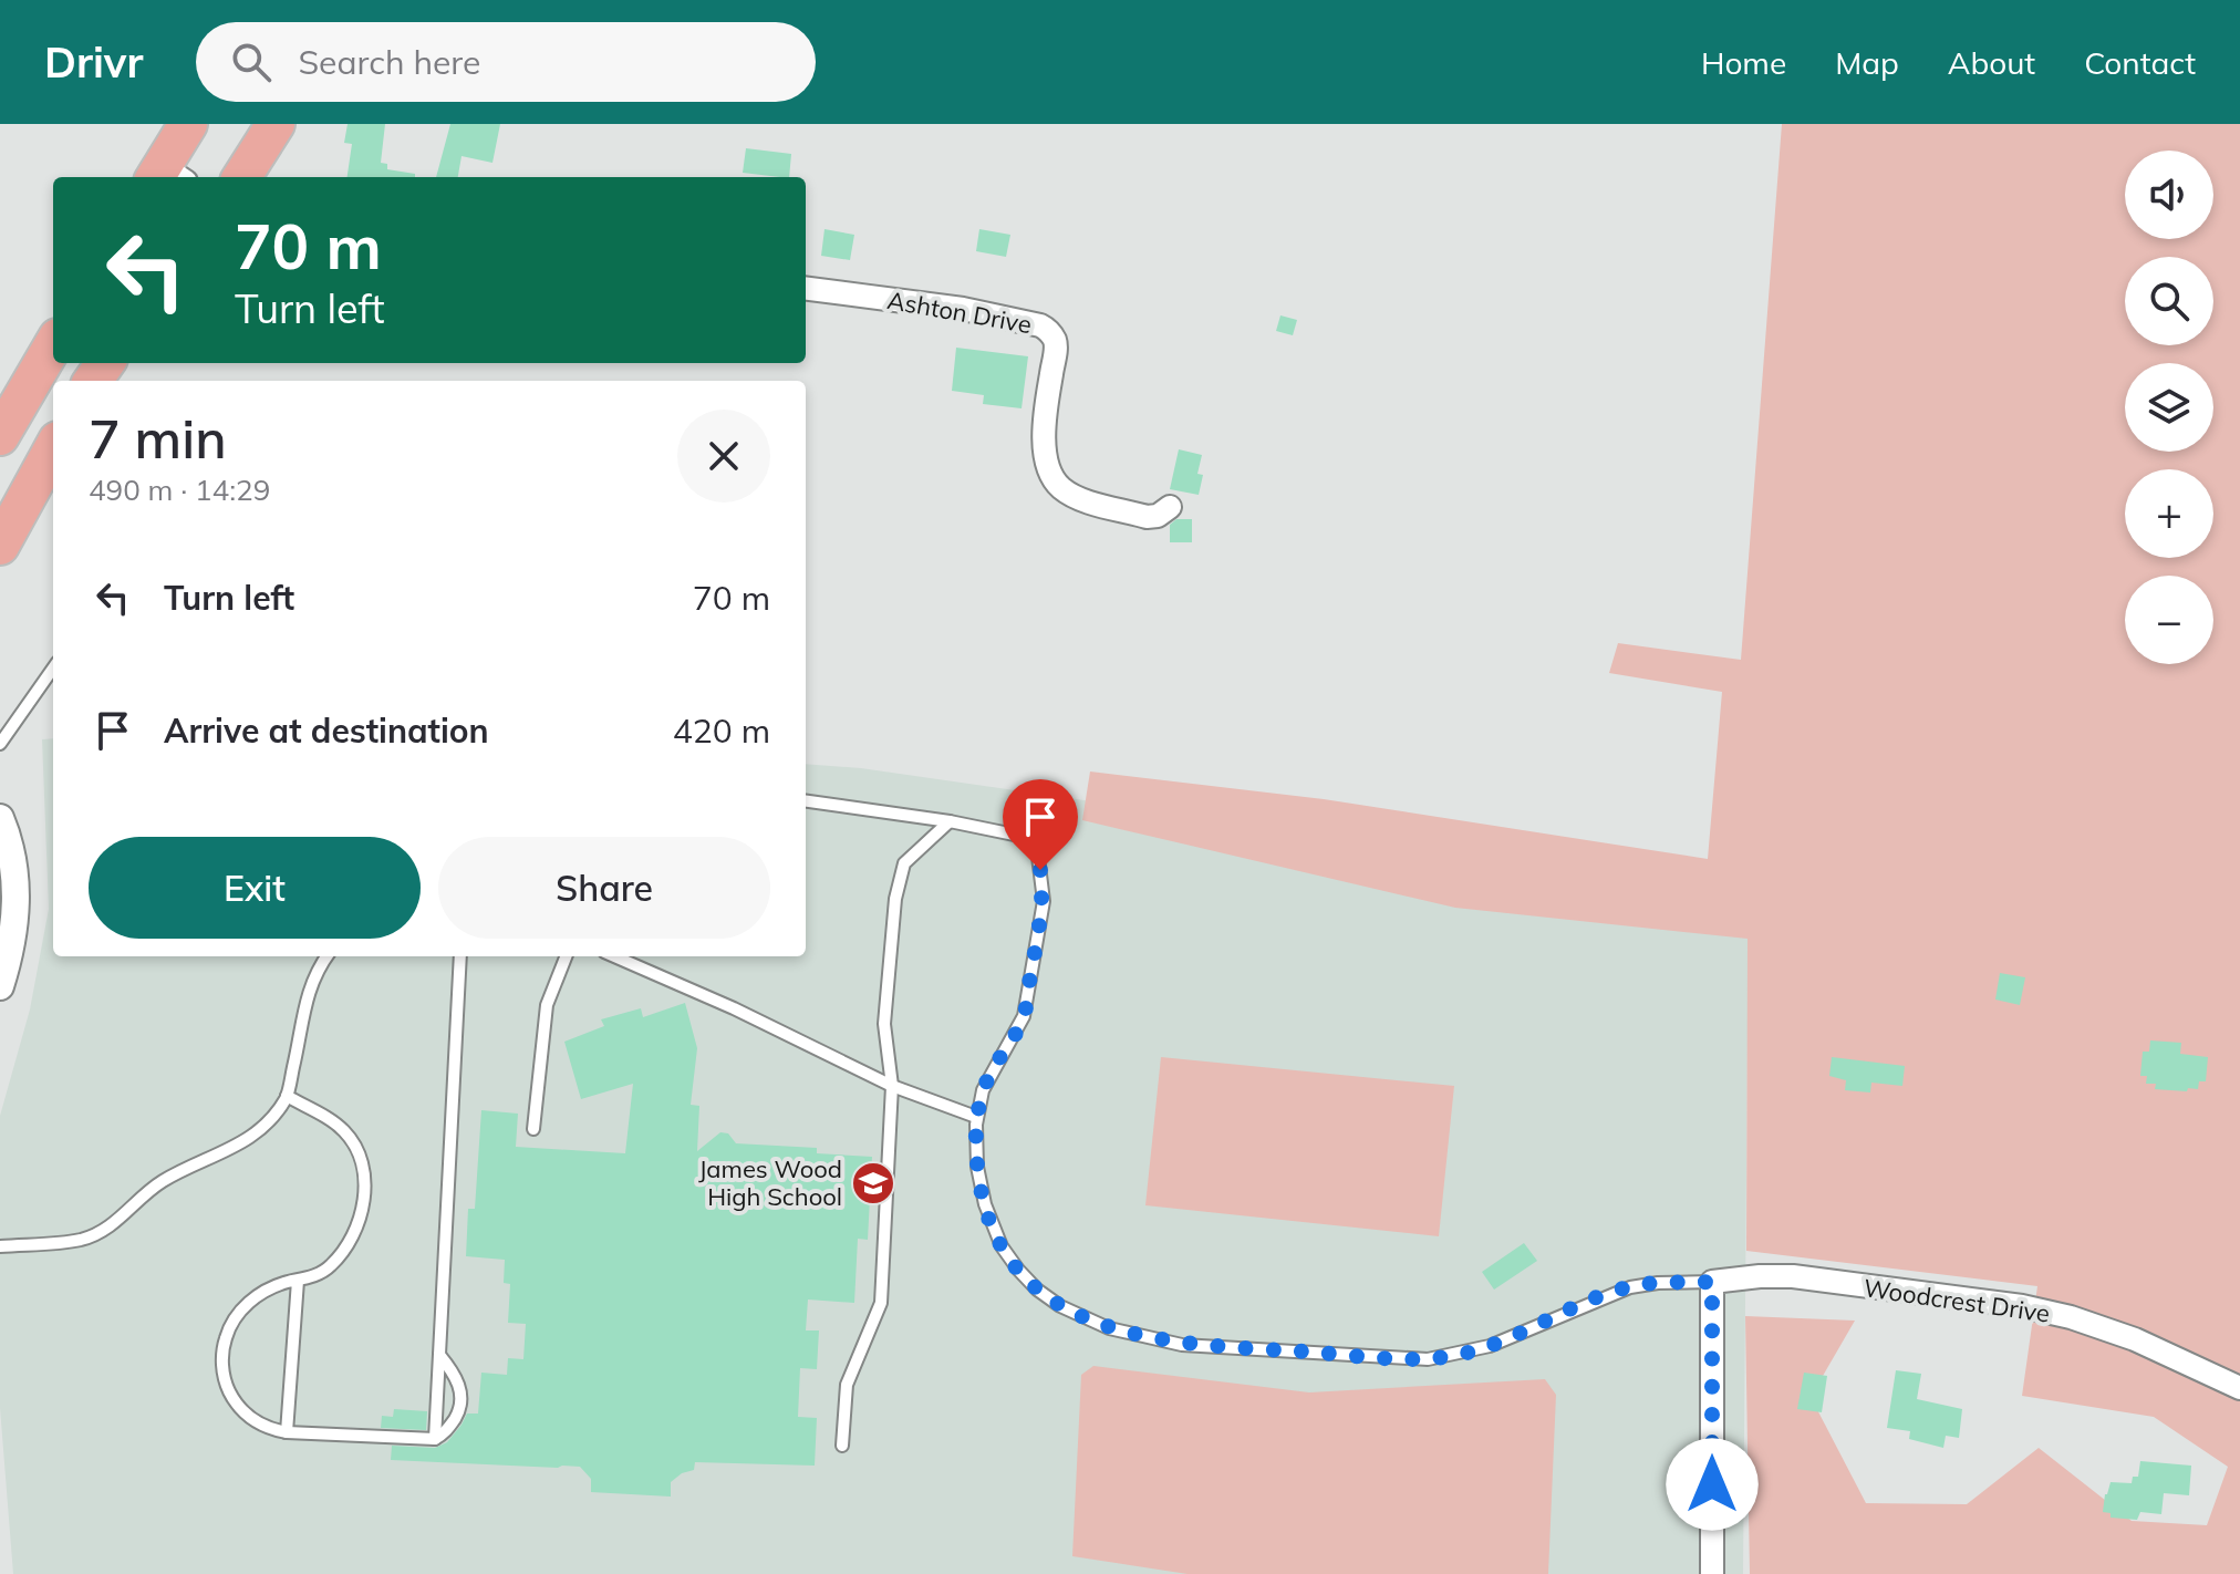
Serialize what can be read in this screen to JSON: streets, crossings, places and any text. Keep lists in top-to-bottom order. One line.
{"streets":{"street":["Ashton Drive","Woodcrest Drive"]},"places":{"school or university":["James Wood High School"]},"page":{"header":"Drivr","search":"Search here","nav":["Home","Map","About","Contact"],"map_buttons":["+","−"],"turn":["70 m","Turn left"],"heading":["7 min","490 m · 14:29"],"list":[{"name":"Turn left","value":"70 m"},{"name":"Arrive at destination","value":"420 m"}],"buttons":["Exit","Share"]}}
